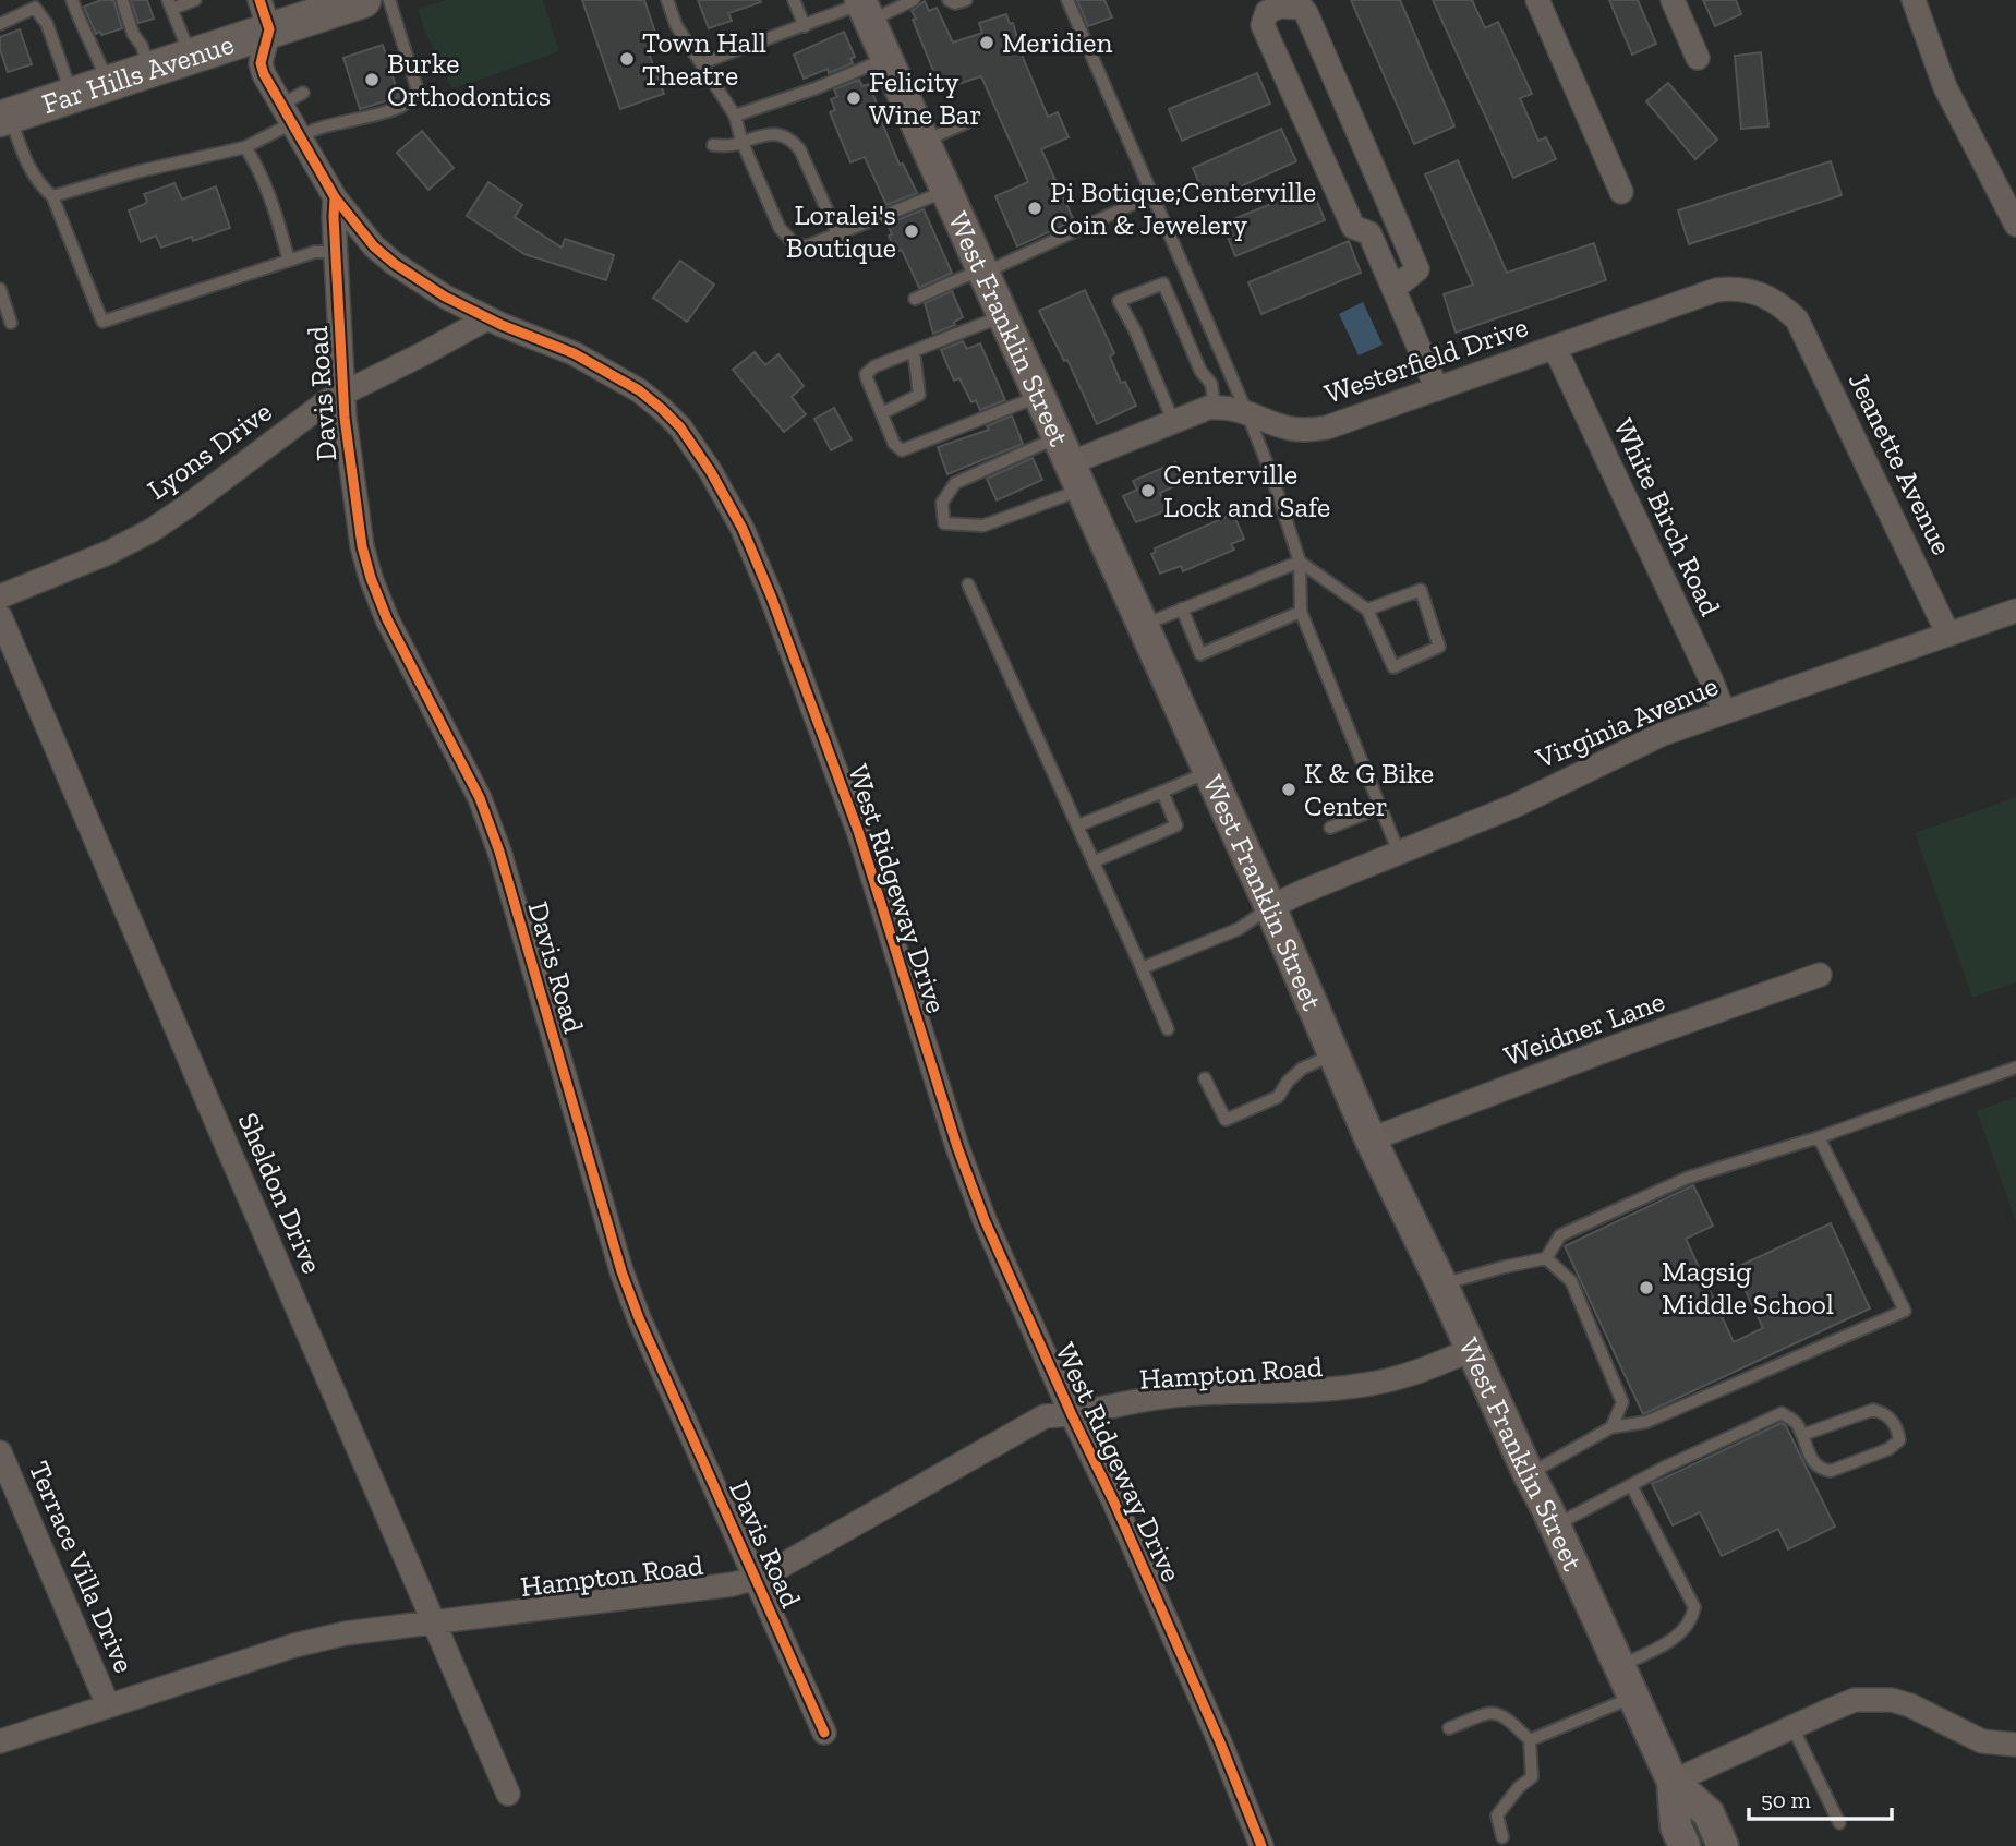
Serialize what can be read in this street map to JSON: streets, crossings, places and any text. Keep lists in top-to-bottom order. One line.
{"streets":{"main road":["Far Hills Avenue","West Franklin Street"],"street":["Westerfield Drive","Davis Road","Lyons Drive","Jeanette Avenue","White Birch Road","Virginia Avenue","West Ridgeway Drive","Weidner Lane","Sheldon Drive","Hampton Road","Terrace Villa Drive"]},"crossings":[["Far Hills Avenue","West Ridgeway Drive"],["West Franklin Street","Westerfield Drive"],["West Franklin Street","Virginia Avenue"],["West Franklin Street","Weidner Lane"],["West Franklin Street","Hampton Road"],["Westerfield Drive","Jeanette Avenue"],["Westerfield Drive","White Birch Road"],["Davis Road","Lyons Drive"],["Davis Road","West Ridgeway Drive"],["Davis Road","Hampton Road"],["Lyons Drive","West Ridgeway Drive"],["Jeanette Avenue","Virginia Avenue"],["White Birch Road","Virginia Avenue"],["West Ridgeway Drive","Hampton Road"],["Sheldon Drive","Hampton Road"],["Hampton Road","Terrace Villa Drive"]],"places":["Meridien","Town Hall Theatre","Burke Orthodontics","Felicity Wine Bar","Pi Botique;Centerville Coin & Jewelery","Loralei's Boutique","Centerville Lock and Safe","K & G Bike Center","Magsig Middle School"],"scale_bar":"50 m"}
